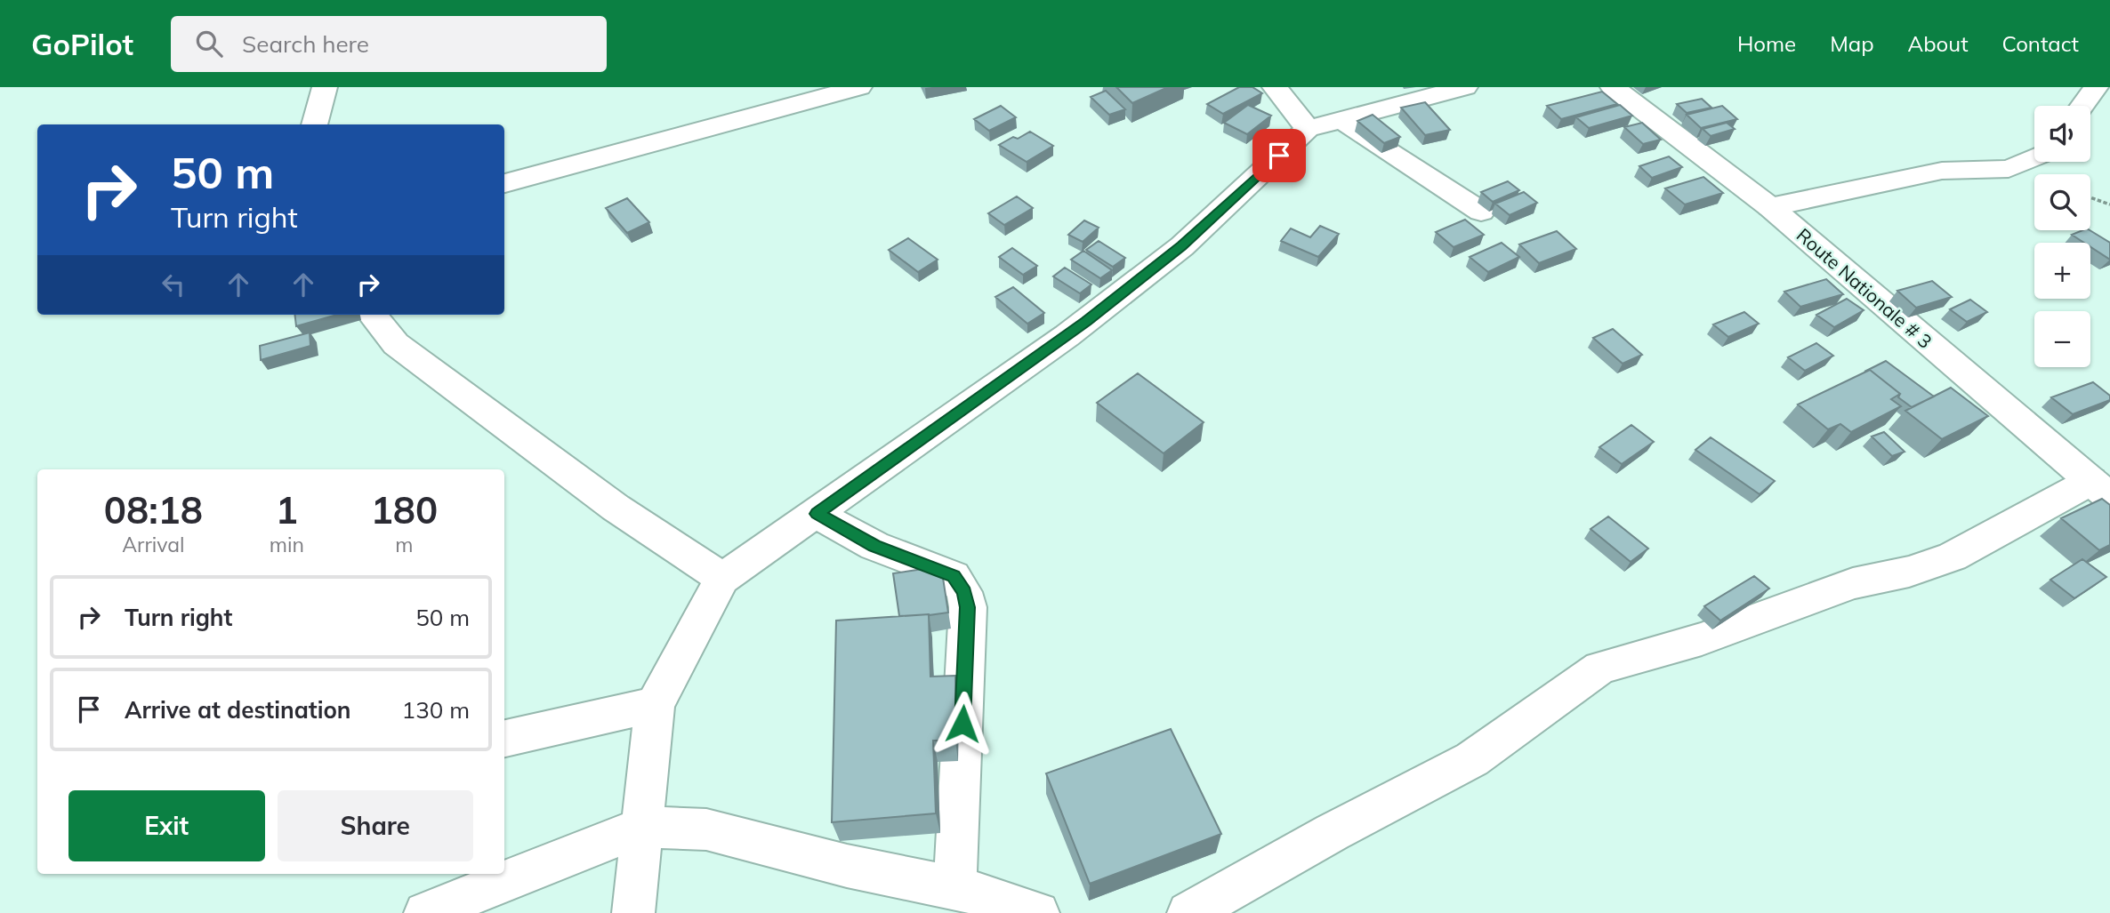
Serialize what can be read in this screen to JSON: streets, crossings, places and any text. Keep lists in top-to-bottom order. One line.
{"streets":{"street":["Route Nationale # 3"]},"page":{"header":"GoPilot","search":"Search here","nav":["Home","Map","About","Contact"],"map_buttons":["+","−"],"turn":["50 m","Turn right"],"eta":["08:18","Arrival","1","min","180","m"],"list":[{"name":"Turn right","value":"50 m"},{"name":"Arrive at destination","value":"130 m"}],"buttons":["Exit","Share"]}}
